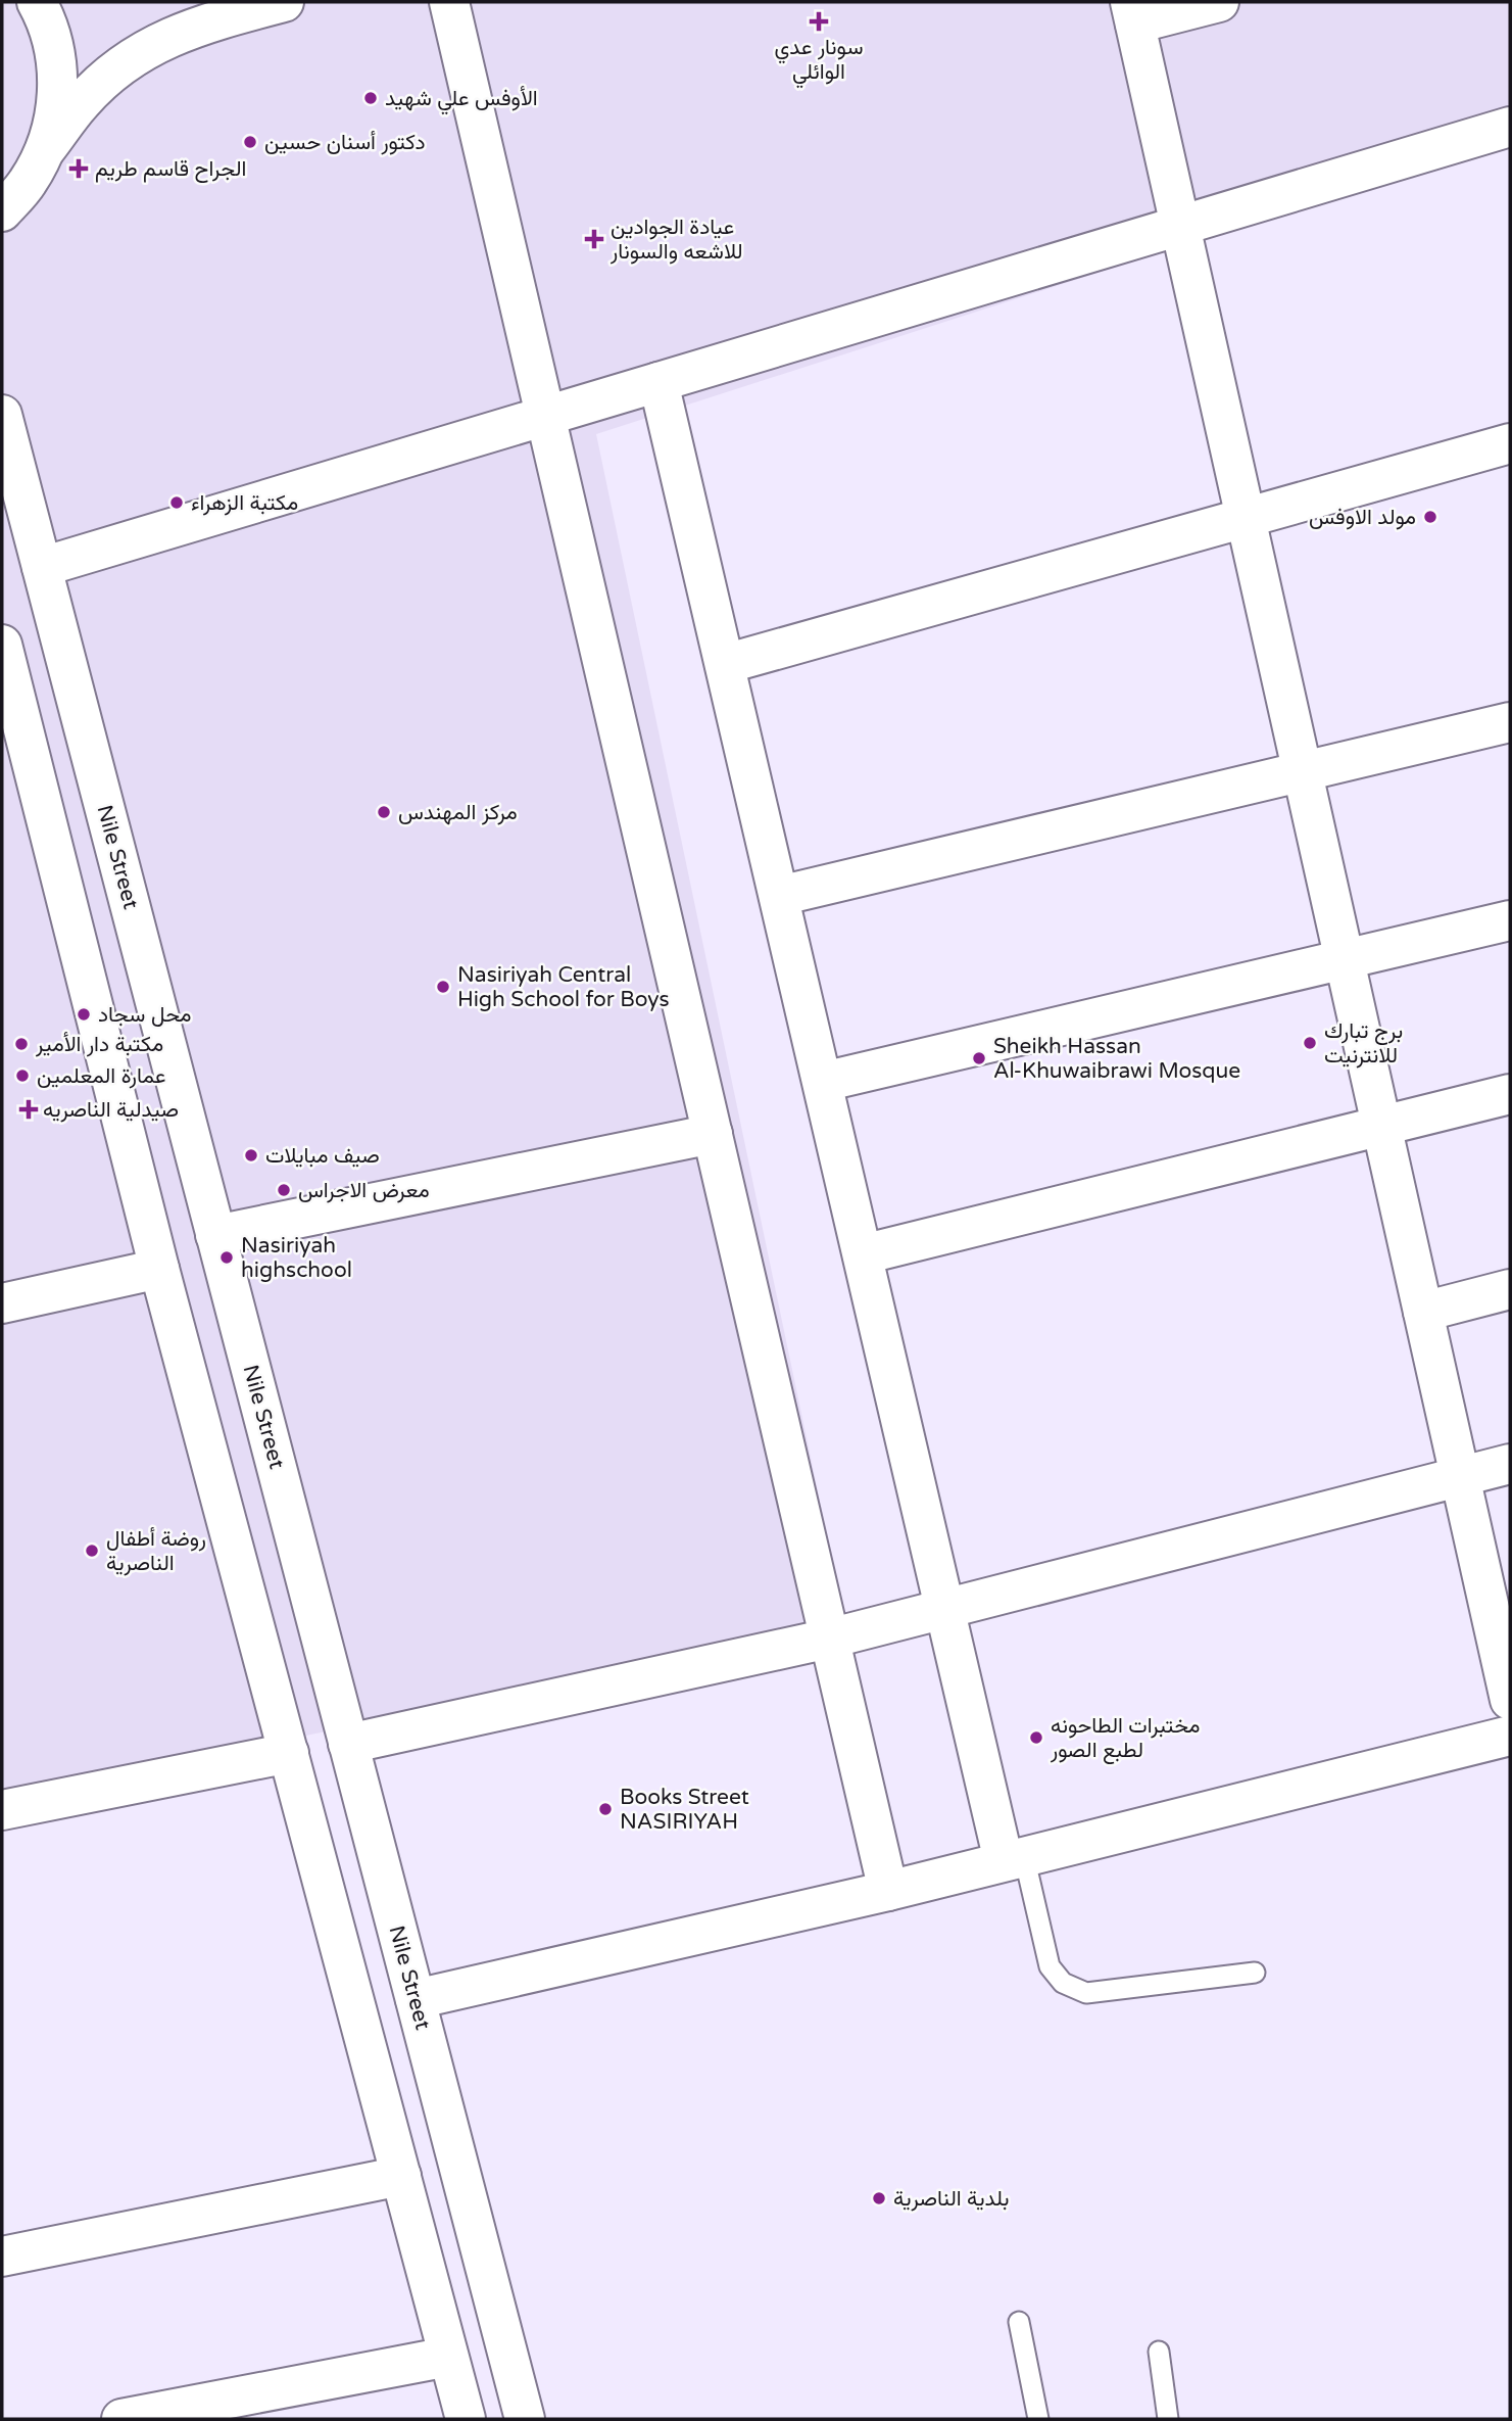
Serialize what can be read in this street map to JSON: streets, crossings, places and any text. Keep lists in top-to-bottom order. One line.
{"streets":{"street":["Nile Street"]},"places":{"health":["سونار عدي الوائلي","الجراح قاسم طريم","عيادة الجوادين للاشعه والسونار","صيدلية الناصريه"],"other":["الأوفس علي شهيد","دكتور أسنان حسين","مكتبة الزهراء","مولد الاوفس","مركز المهندس","Nasiriyah Central High School for Boys","محل سجاد","برج تبارك للانترنيت","مكتبة دار الأمير","Sheikh Hassan Al-Khuwaibrawi Mosque","عمارة المعلمين","صيف مبايلات","معرض الاجراس","Nasiriyah highschool","روضة أطفال الناصرية","مختبرات الطاحونه لطبع الصور","Books Street NASIRIYAH","بلدية الناصرية"]}}
